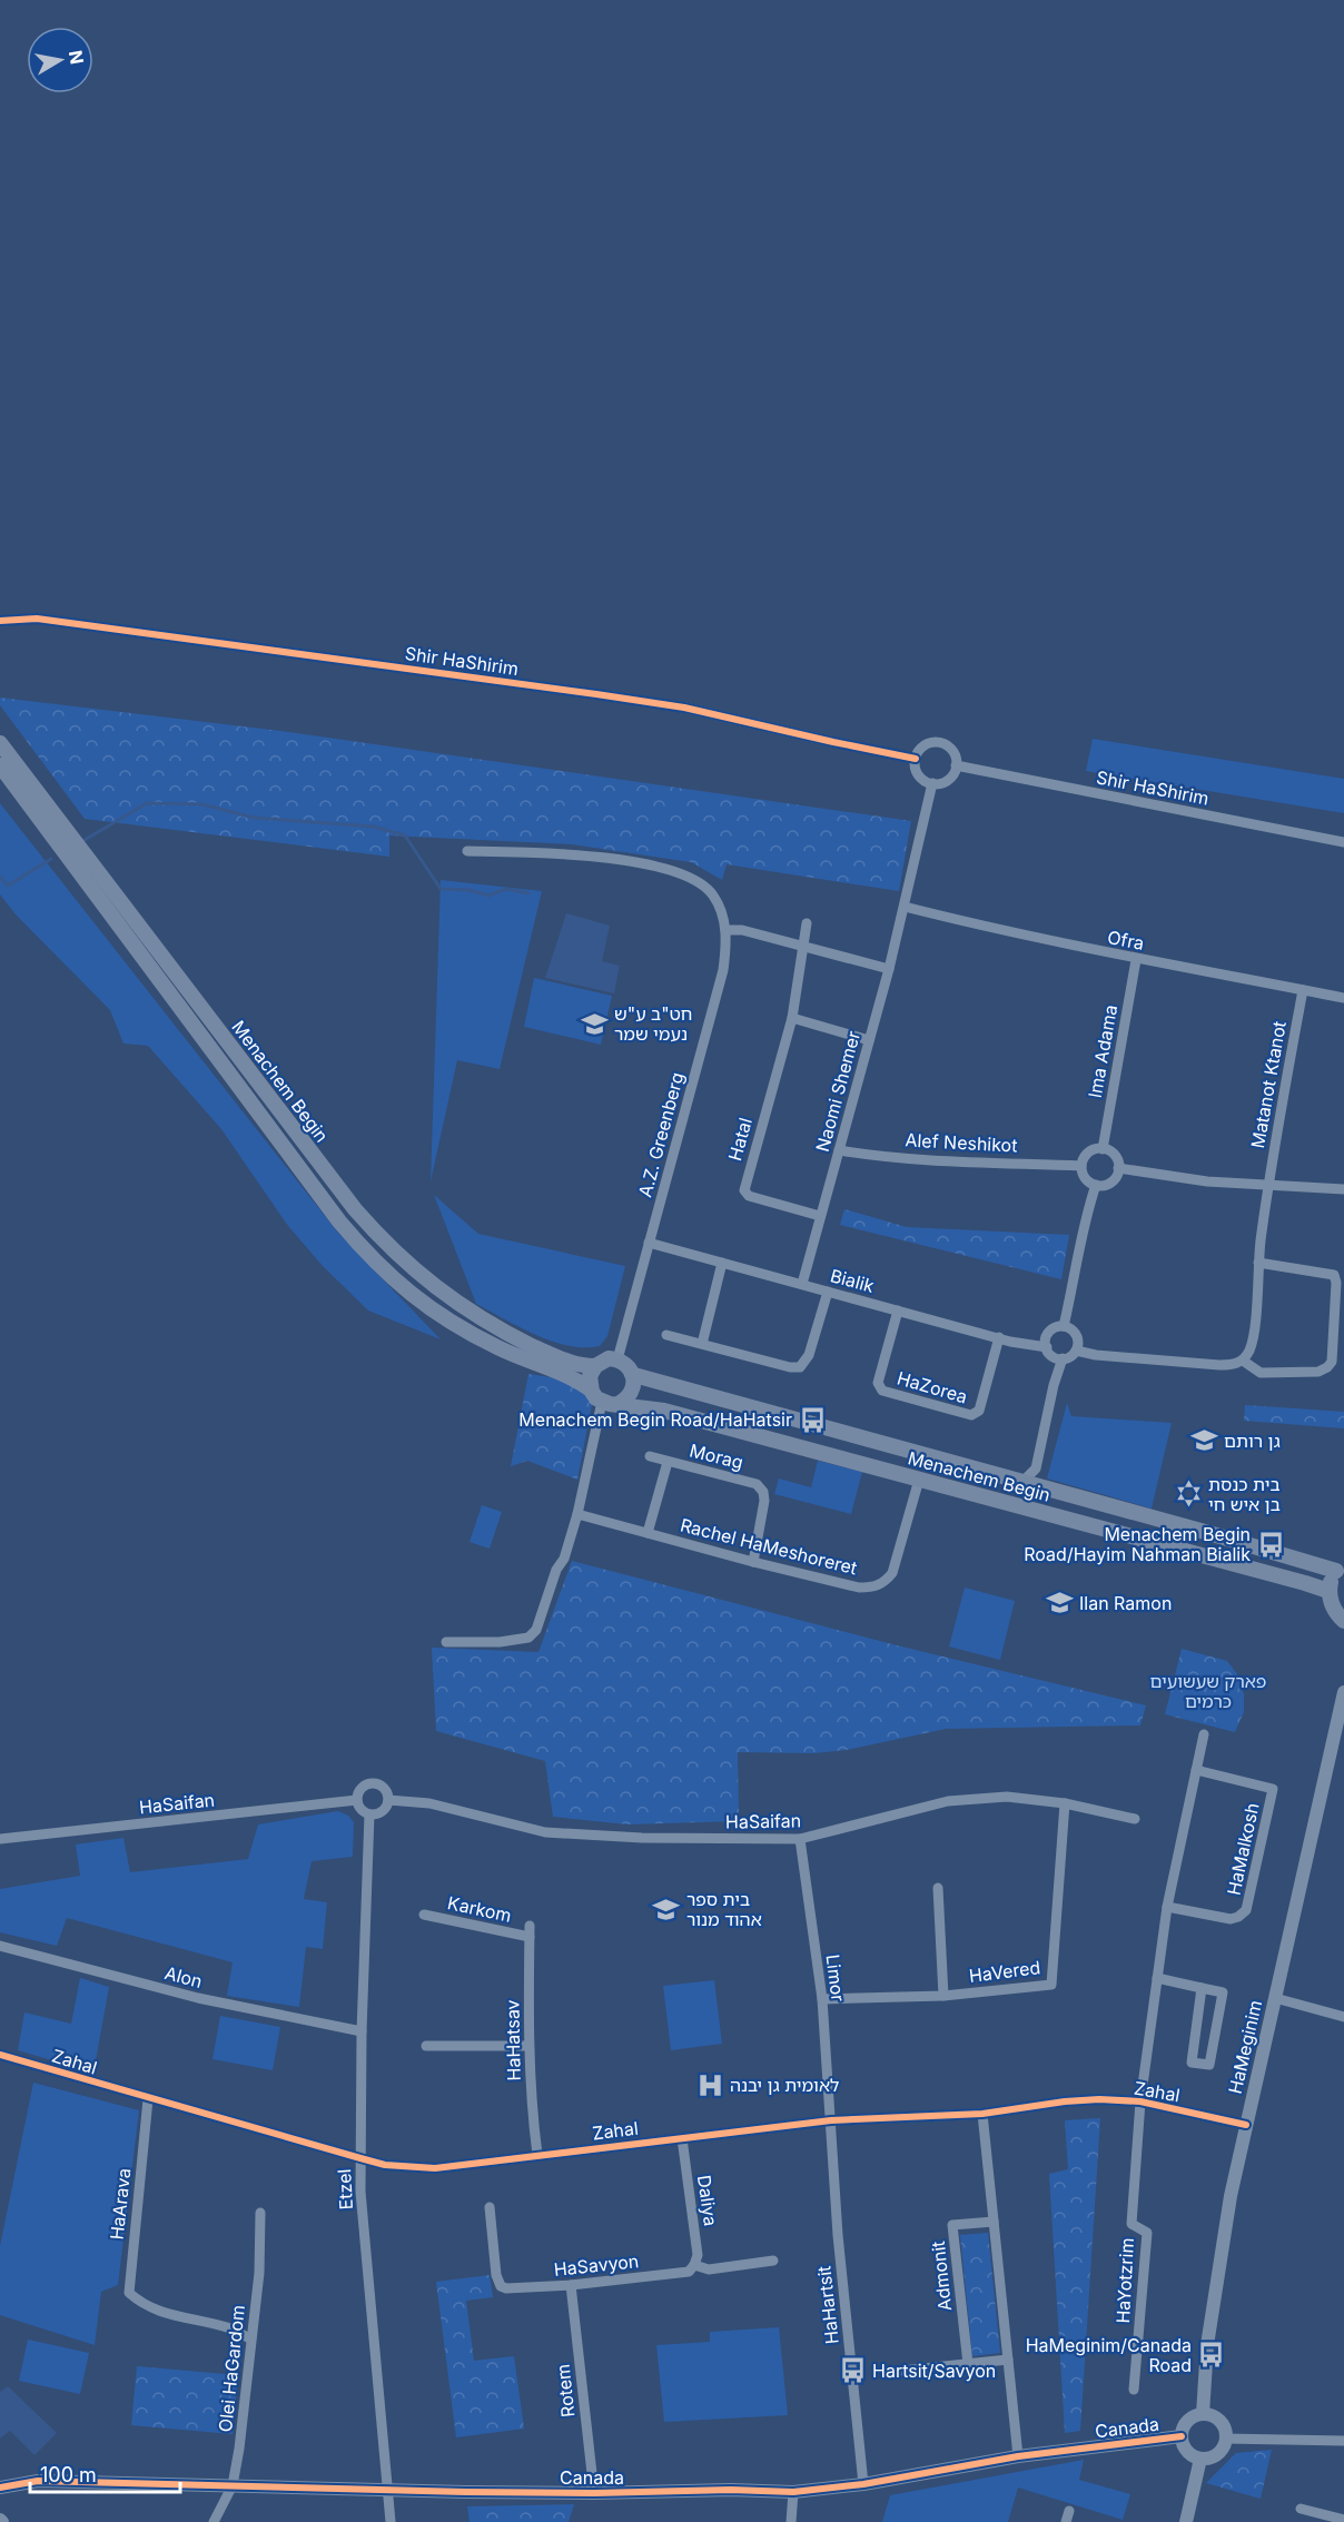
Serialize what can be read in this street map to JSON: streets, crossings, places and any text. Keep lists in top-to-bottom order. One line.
{"streets":{"main road":["Menachem Begin"],"street":["Shir HaShirim","Ofra","Ima Adama","Matanot Ktanot","Naomi Shemer","A.Z. Greenberg","Hatal","Alef Neshikot","Bialik","HaZorea","Morag","Rachel HaMeshoreret","HaSaifan","HaMalkosh","Karkom","HaVered","Alon","Limor","HaHatsav","HaMeginim","Zahal","Etzel","Daliya","HaArava","HaSavyon","Admonit","HaYotzrim","HaHartsit","Olei HaGardom","Rotem","Canada"]},"crossings":[["Shir HaShirim","Naomi Shemer"],["Ofra","Ima Adama"],["Ofra","Matanot Ktanot"],["Ofra","Naomi Shemer"],["Ima Adama","Alef Neshikot"],["Menachem Begin","A.Z. Greenberg"],["Menachem Begin","Rachel HaMeshoreret"],["Naomi Shemer","Hatal"],["Naomi Shemer","Alef Neshikot"],["Naomi Shemer","Bialik"],["A.Z. Greenberg","Bialik"],["Bialik","HaZorea"],["Morag","Rachel HaMeshoreret"],["HaSaifan","HaVered"],["HaSaifan","Limor"],["HaSaifan","Etzel"],["Karkom","HaHatsav"],["HaVered","Limor"],["Alon","Etzel"],["Limor","Zahal"],["Limor","HaHartsit"],["HaHatsav","Zahal"],["HaMeginim","Zahal"],["HaMeginim","Canada"],["Zahal","Etzel"],["Zahal","Daliya"],["Zahal","HaArava"],["Zahal","HaYotzrim"],["Zahal","HaHartsit"],["Etzel","Canada"],["Daliya","HaSavyon"],["HaArava","Olei HaGardom"],["HaSavyon","Rotem"],["HaHartsit","Canada"],["Olei HaGardom","Canada"],["Rotem","Canada"]],"parks":["פארק שעשועים כרמים"],"places":{"school or university":["חט\"ב ע\"ש נעמי שמר","גן רותם","Ilan Ramon","בית ספר אהוד מנור"],"bus stop":["Menachem Begin Road/HaHatsir","Menachem Begin Road/Hayim Nahman Bialik","HaMeginim/Canada Road","Hartsit/Savyon"],"synagogue":["בית כנסת בן איש חי"],"hospital":["לאומית גן יבנה"]},"scale_bar":"100 m","north":"right"}
